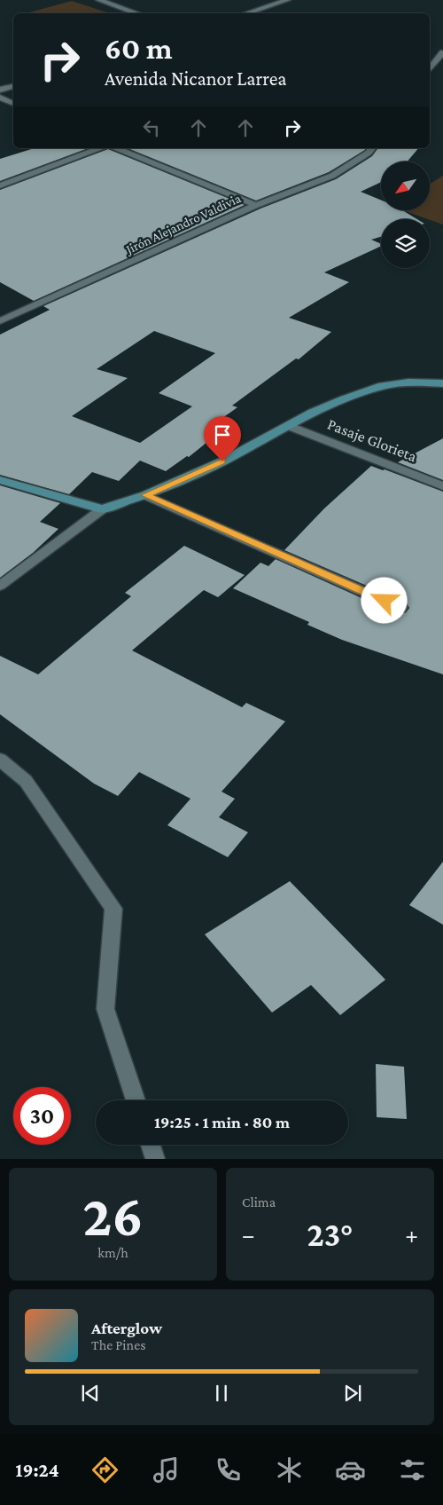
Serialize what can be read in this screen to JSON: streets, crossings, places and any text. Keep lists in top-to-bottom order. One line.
{"streets":{"street":["Jirón Alejandro Valdivia","Pasaje Glorieta"]},"north":"bottom left","page":{"turn":["60 m","Avenida Nicanor Larrea"],"limit":"30","trip":"19:25 · 1 min · 80 m","tile":[["26","km/h"],"Clima"],"heat":["−","23°","+"],"song":["Afterglow","The Pines"],"tabs":"19:24"}}
